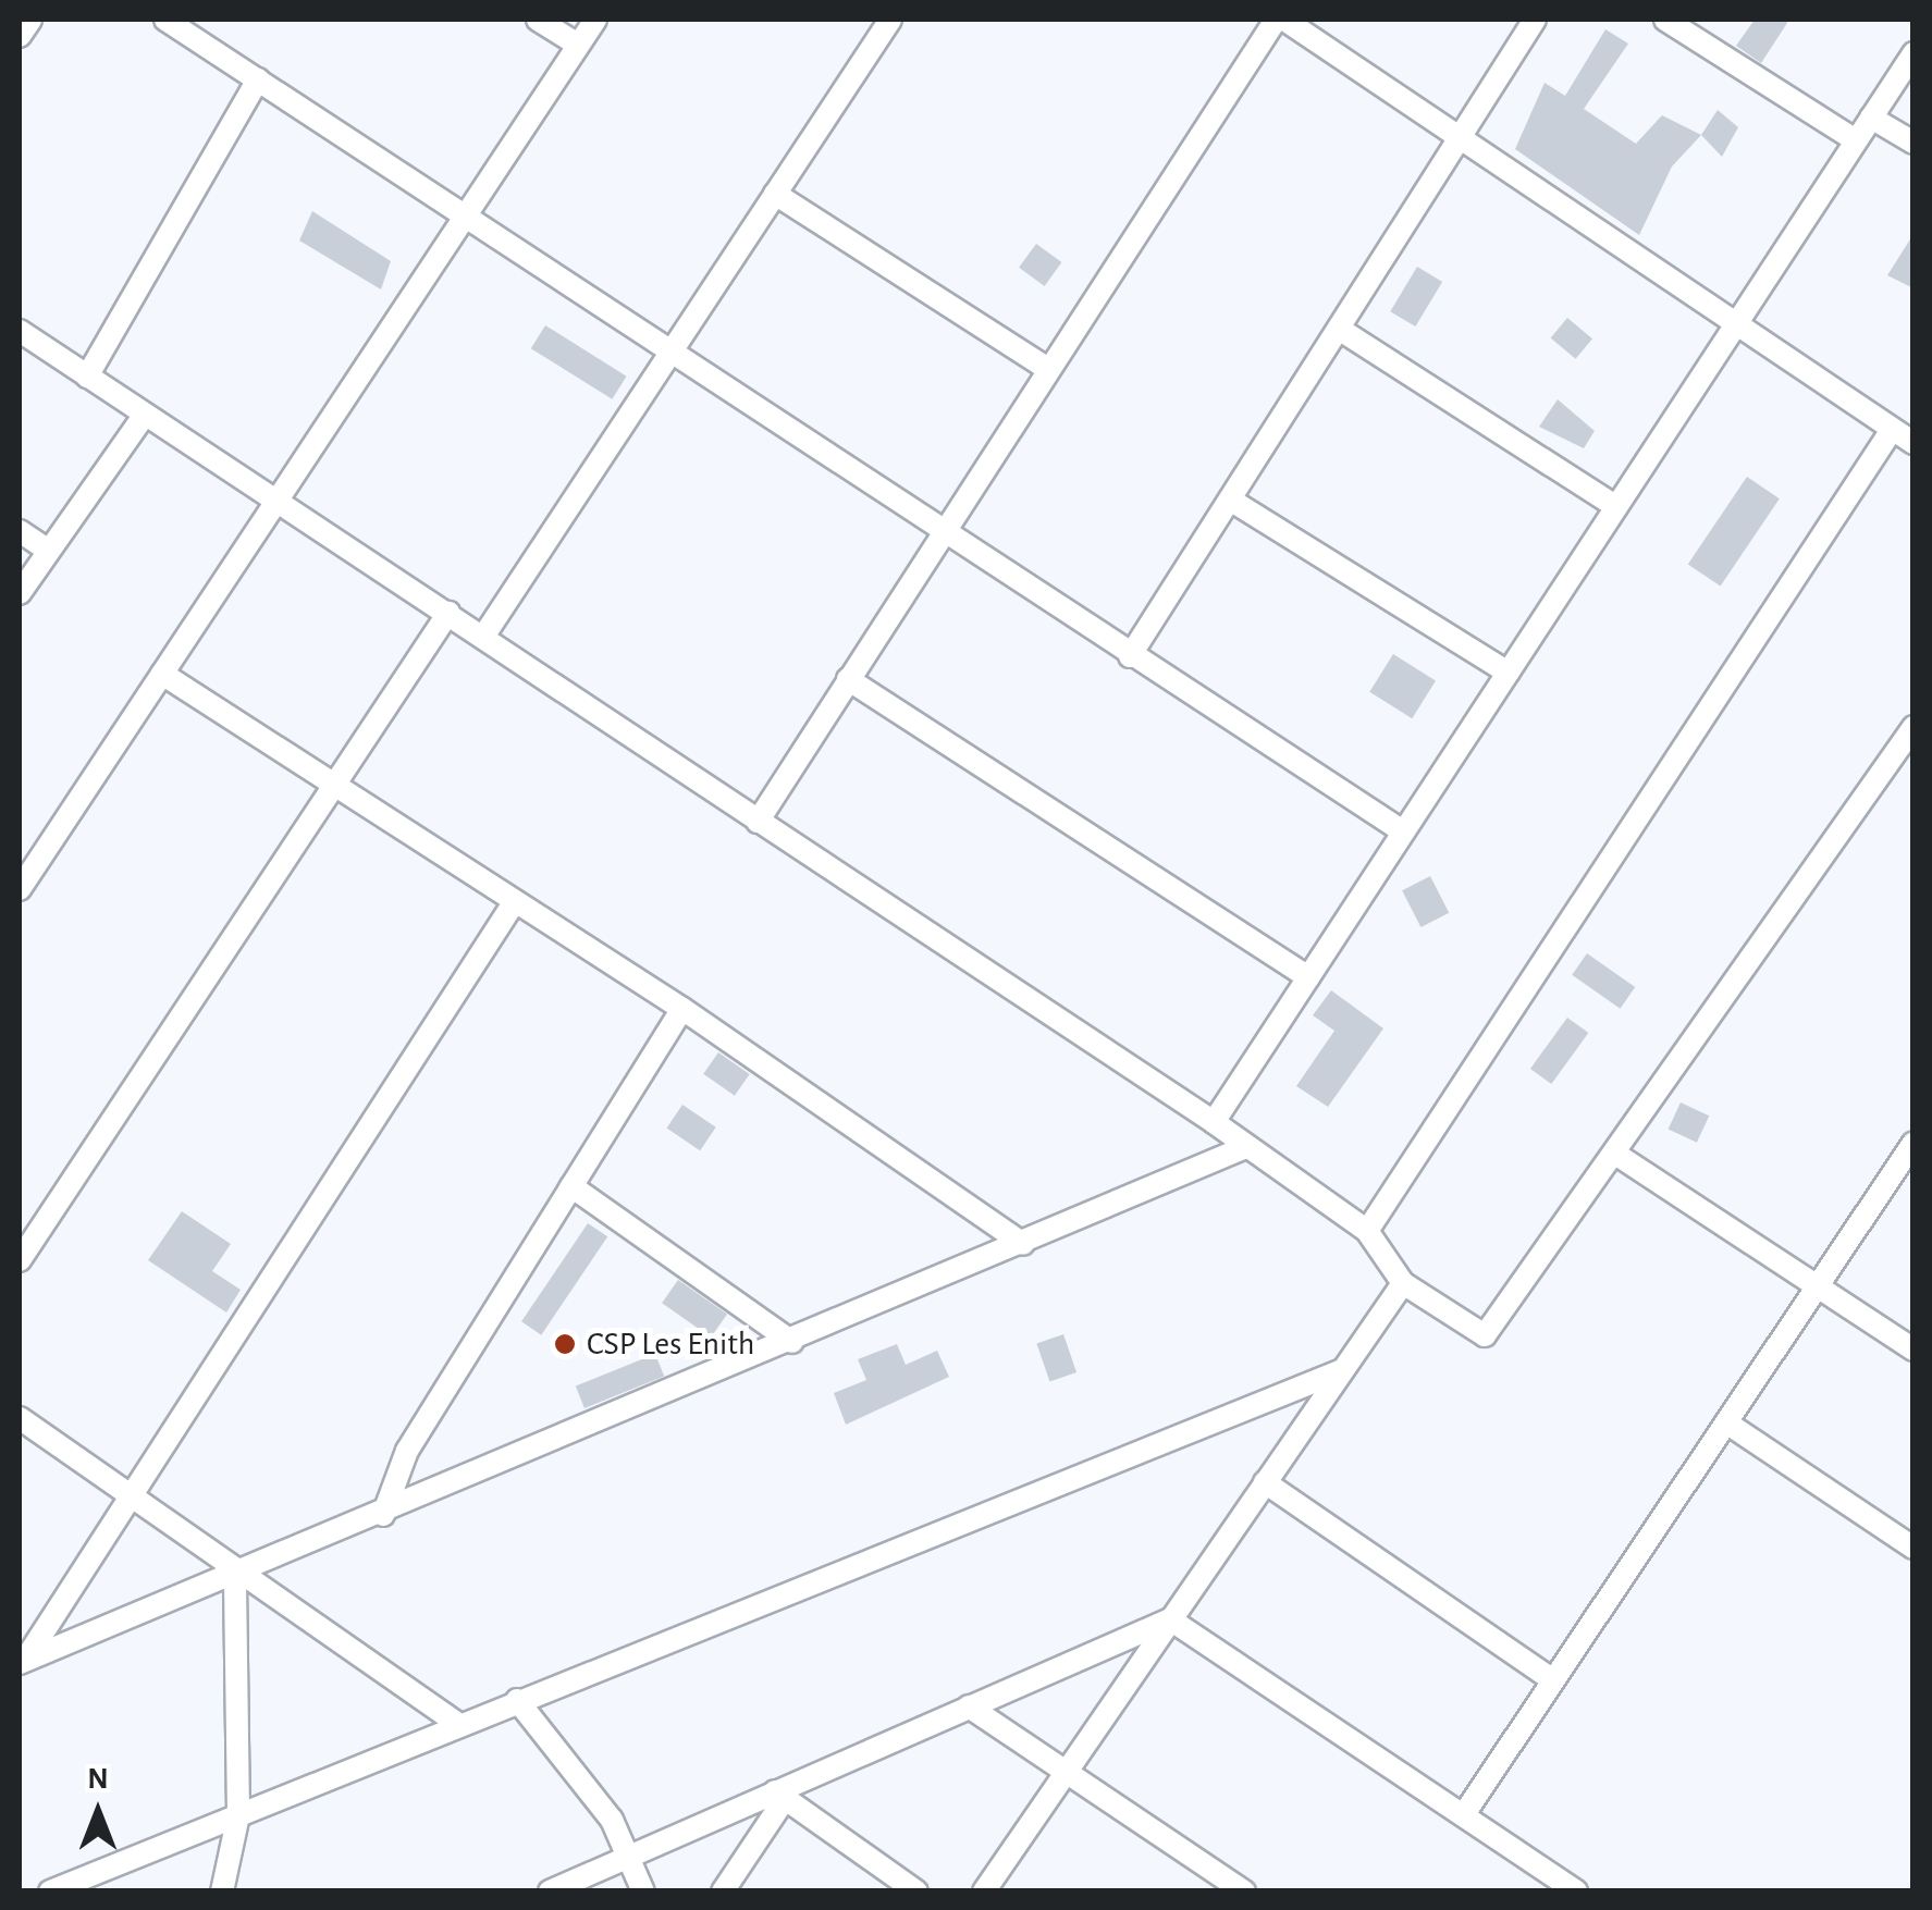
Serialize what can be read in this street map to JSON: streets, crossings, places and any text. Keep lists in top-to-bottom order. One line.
{"places":["CSP Les Enith"],"north":"top"}
